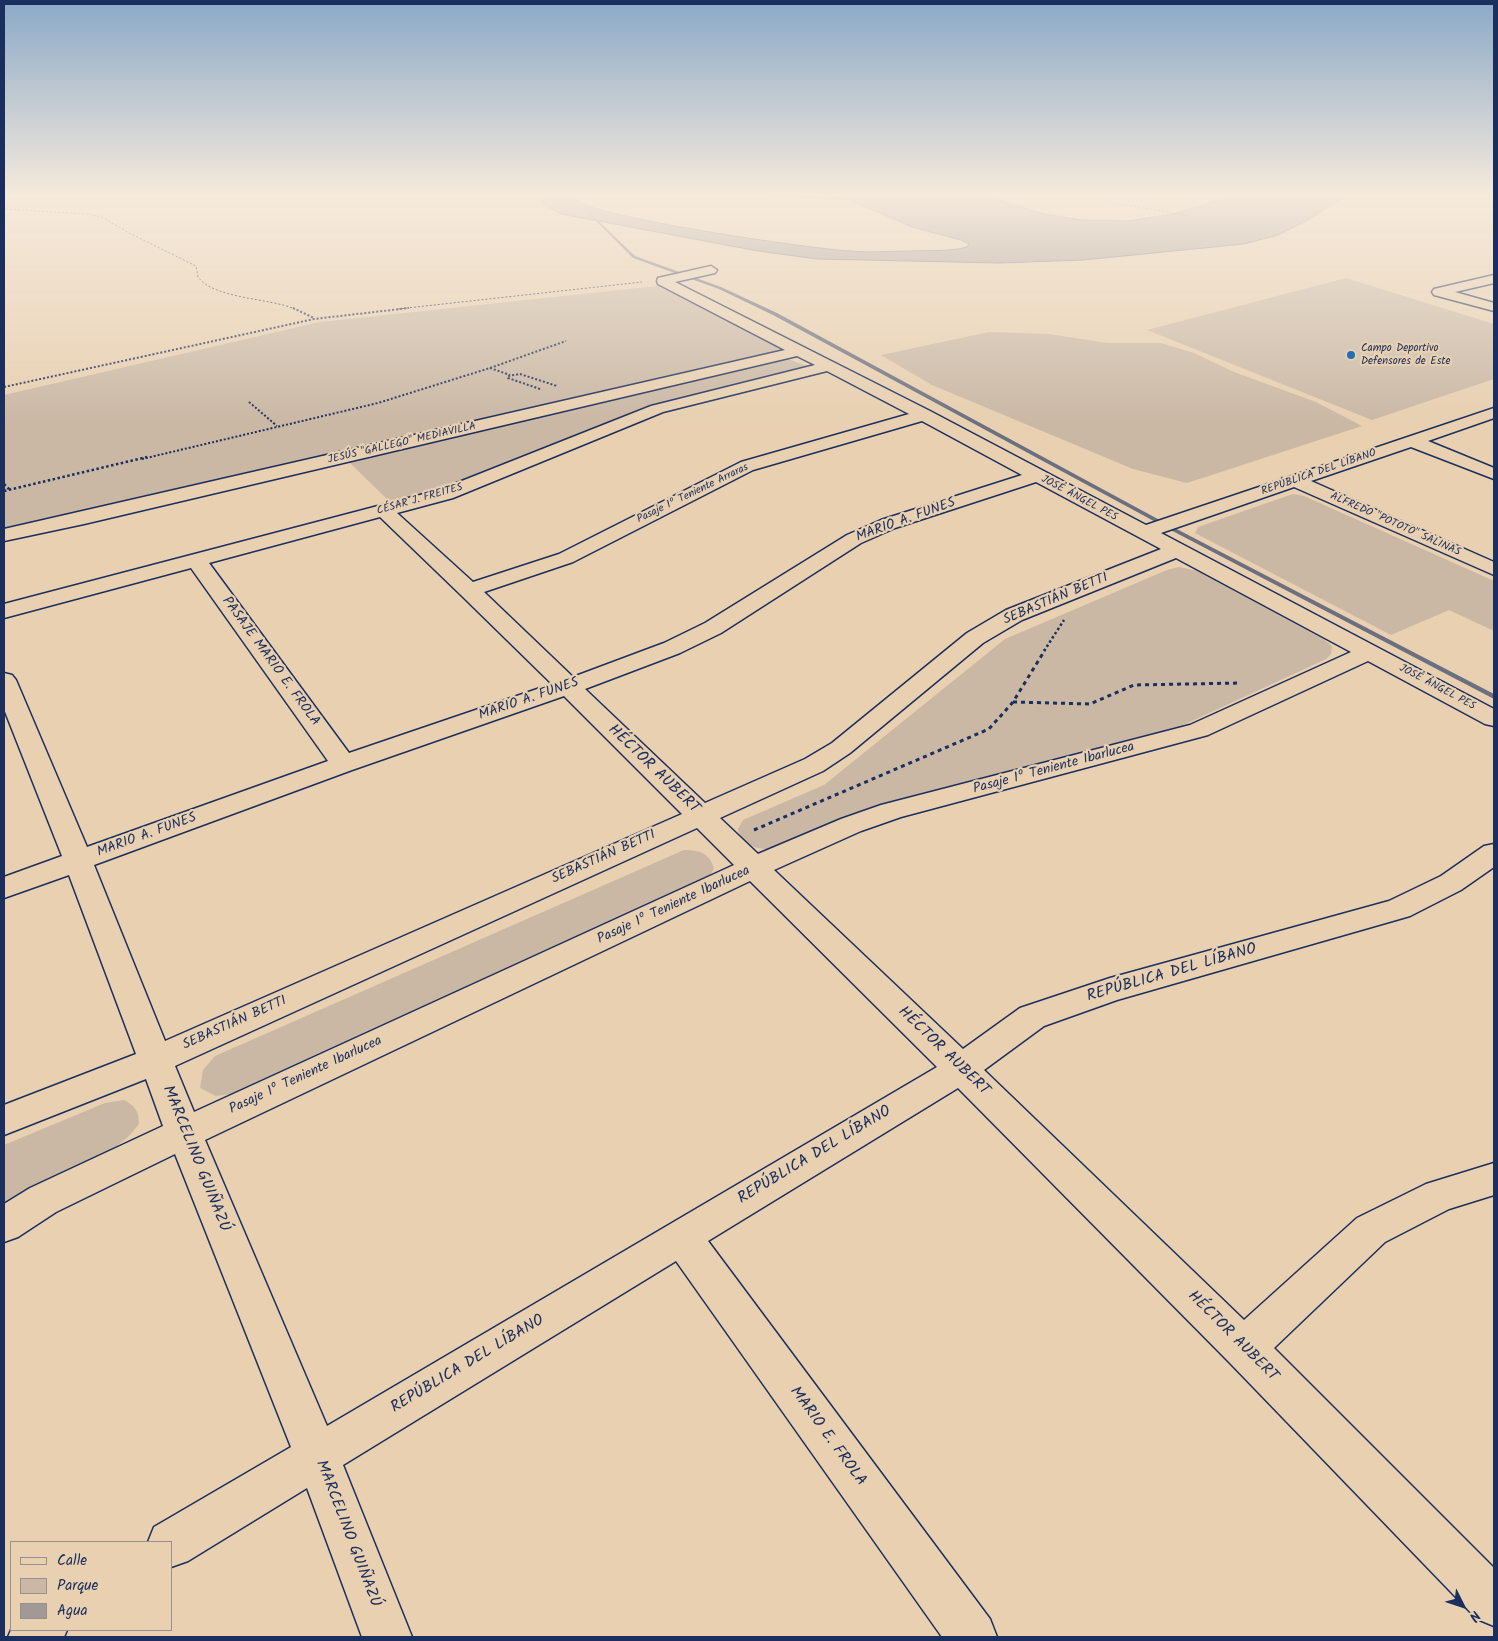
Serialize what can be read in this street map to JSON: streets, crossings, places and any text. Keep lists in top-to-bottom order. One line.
{"streets":{"street":["JESÚS \"GALLEGO\" MEDIAVILLA","REPÚBLICA DEL LÍBANO","Pasaje 1º Teniente Arraras","JOSÉ ÁNGEL PES","CÉSAR J. FREITES","MARIO A. FUNES","ALFREDO \"POTOTO\" SALINAS","SEBASTIÁN BETTI","PASAJE MARIO E. FROLA","Pasaje 1º Teniente Ibarlucea","HÉCTOR AUBERT","MARCELINO GUIÑAZÚ","MARIO E. FROLA"]},"crossings":[["JESÚS \"GALLEGO\" MEDIAVILLA","JOSÉ ÁNGEL PES"],["REPÚBLICA DEL LÍBANO","JOSÉ ÁNGEL PES"],["REPÚBLICA DEL LÍBANO","ALFREDO \"POTOTO\" SALINAS"],["REPÚBLICA DEL LÍBANO","HÉCTOR AUBERT"],["REPÚBLICA DEL LÍBANO","MARCELINO GUIÑAZÚ"],["REPÚBLICA DEL LÍBANO","MARIO E. FROLA"],["Pasaje 1º Teniente Arraras","JOSÉ ÁNGEL PES"],["Pasaje 1º Teniente Arraras","HÉCTOR AUBERT"],["JOSÉ ÁNGEL PES","CÉSAR J. FREITES"],["JOSÉ ÁNGEL PES","MARIO A. FUNES"],["JOSÉ ÁNGEL PES","SEBASTIÁN BETTI"],["JOSÉ ÁNGEL PES","Pasaje 1º Teniente Ibarlucea"],["CÉSAR J. FREITES","PASAJE MARIO E. FROLA"],["CÉSAR J. FREITES","HÉCTOR AUBERT"],["MARIO A. FUNES","PASAJE MARIO E. FROLA"],["MARIO A. FUNES","HÉCTOR AUBERT"],["MARIO A. FUNES","MARCELINO GUIÑAZÚ"],["SEBASTIÁN BETTI","HÉCTOR AUBERT"],["SEBASTIÁN BETTI","MARCELINO GUIÑAZÚ"],["Pasaje 1º Teniente Ibarlucea","HÉCTOR AUBERT"],["Pasaje 1º Teniente Ibarlucea","MARCELINO GUIÑAZÚ"]],"places":["Campo Deportivo Defensores de Este"],"legend":["Calle","Parque","Agua"],"north":"bottom right"}
